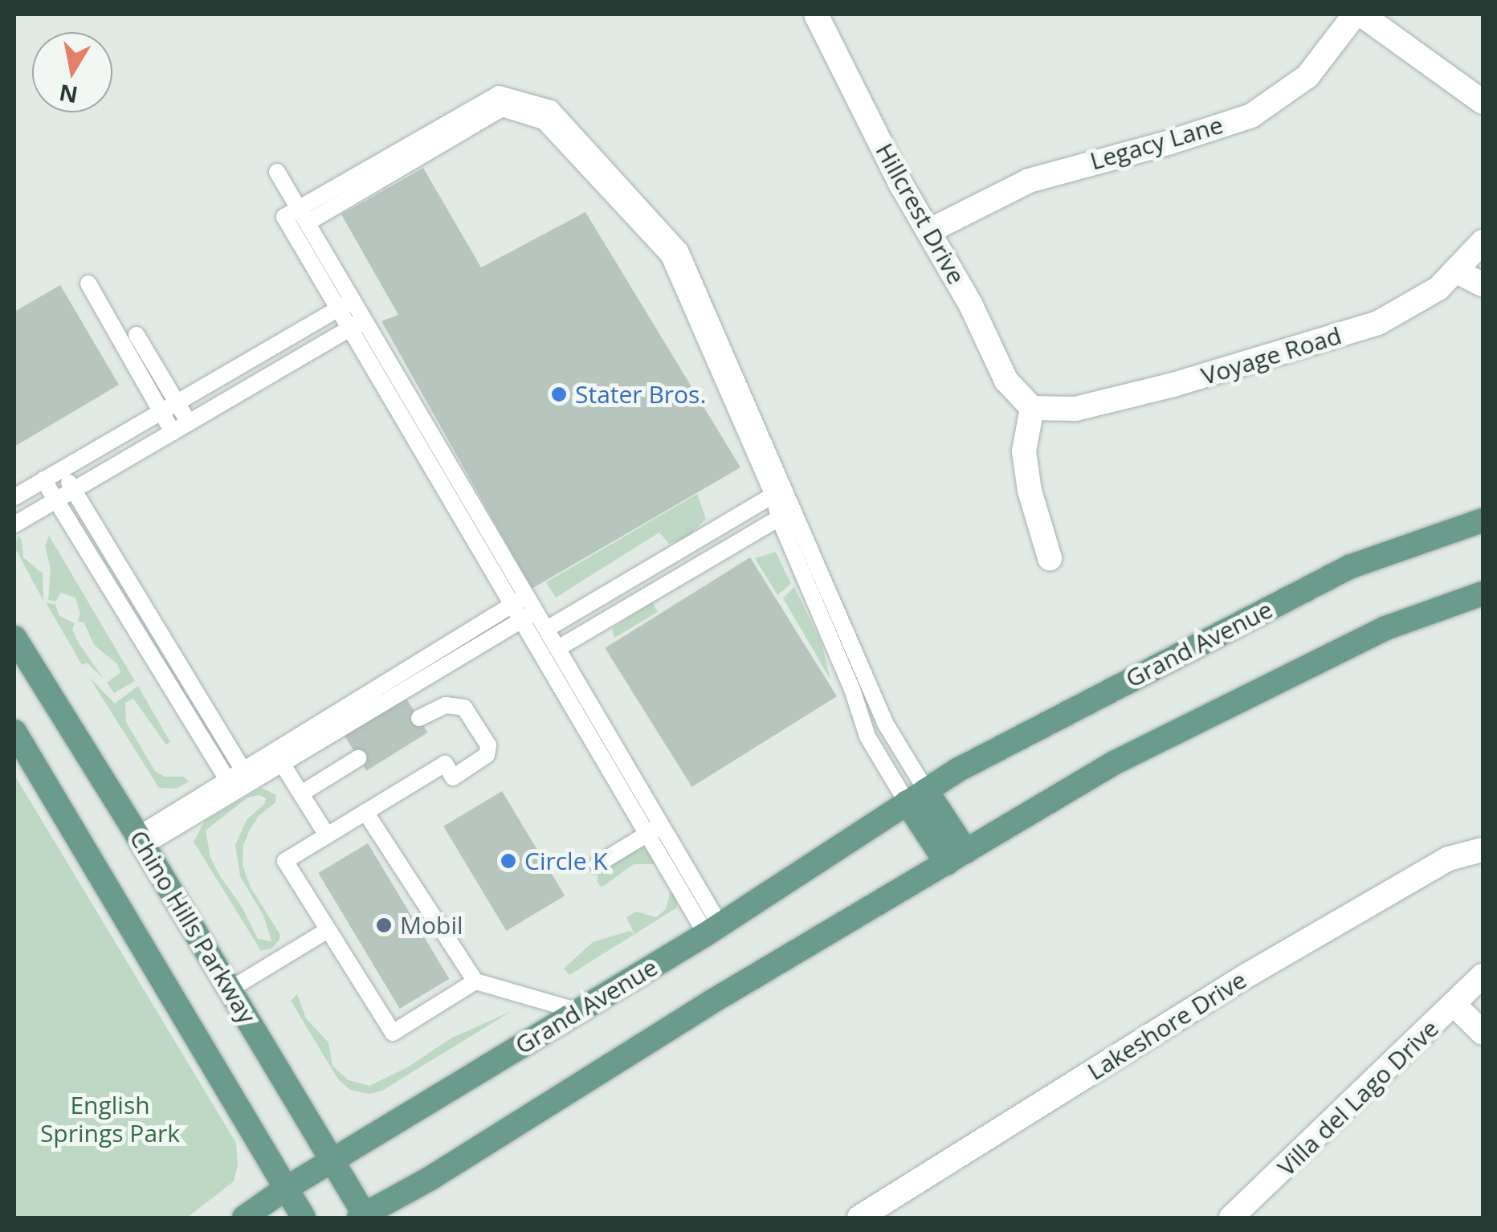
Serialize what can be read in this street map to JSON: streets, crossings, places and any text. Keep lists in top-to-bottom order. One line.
{"streets":{"main road":["Grand Avenue","Chino Hills Parkway"],"street":["Legacy Lane","Hillcrest Drive","Voyage Road","Lakeshore Drive","Villa del Lago Drive"]},"crossings":[["Legacy Lane","Hillcrest Drive"],["Hillcrest Drive","Voyage Road"],["Grand Avenue","Chino Hills Parkway"]],"parks":["English Springs Park"],"places":["Stater Bros.","Circle K","Mobil"],"north":"bottom"}
